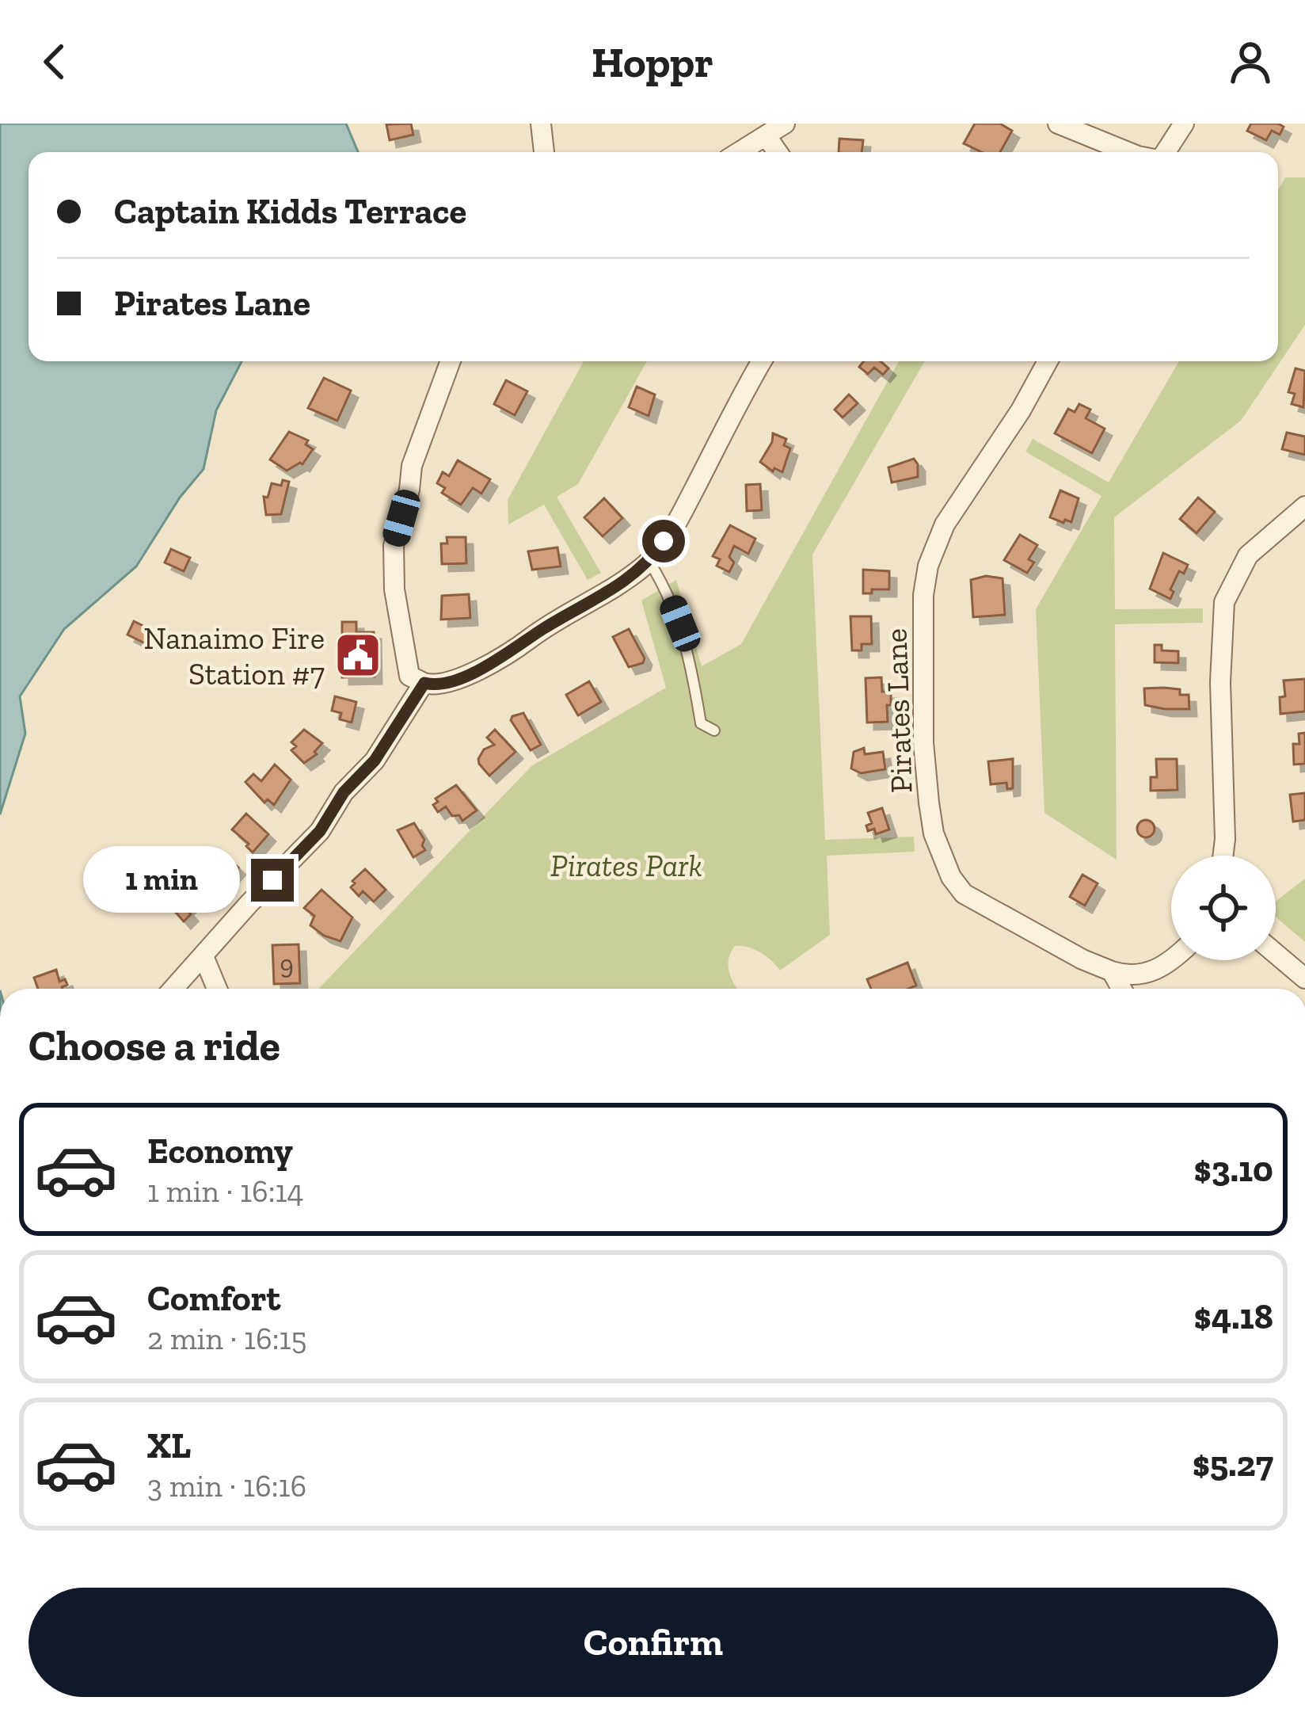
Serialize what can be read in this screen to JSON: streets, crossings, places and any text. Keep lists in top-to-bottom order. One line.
{"streets":{"street":["Pirates Lane"]},"parks":["Pirates Park"],"places":{"public building":["Nanaimo Fire Station #7"]},"house_numbers":["9"],"page":{"header":"Hoppr","banner":["Captain Kidds Terrace","Pirates Lane"],"bubble":"1 min","heading":"Choose a ride","list":[{"name":"Economy","note":"1 min · 16:14","value":"$3.10"},{"name":"Comfort","note":"2 min · 16:15","value":"$4.18"},{"name":"XL","note":"3 min · 16:16","value":"$5.27"}],"buttons":"Confirm"}}
